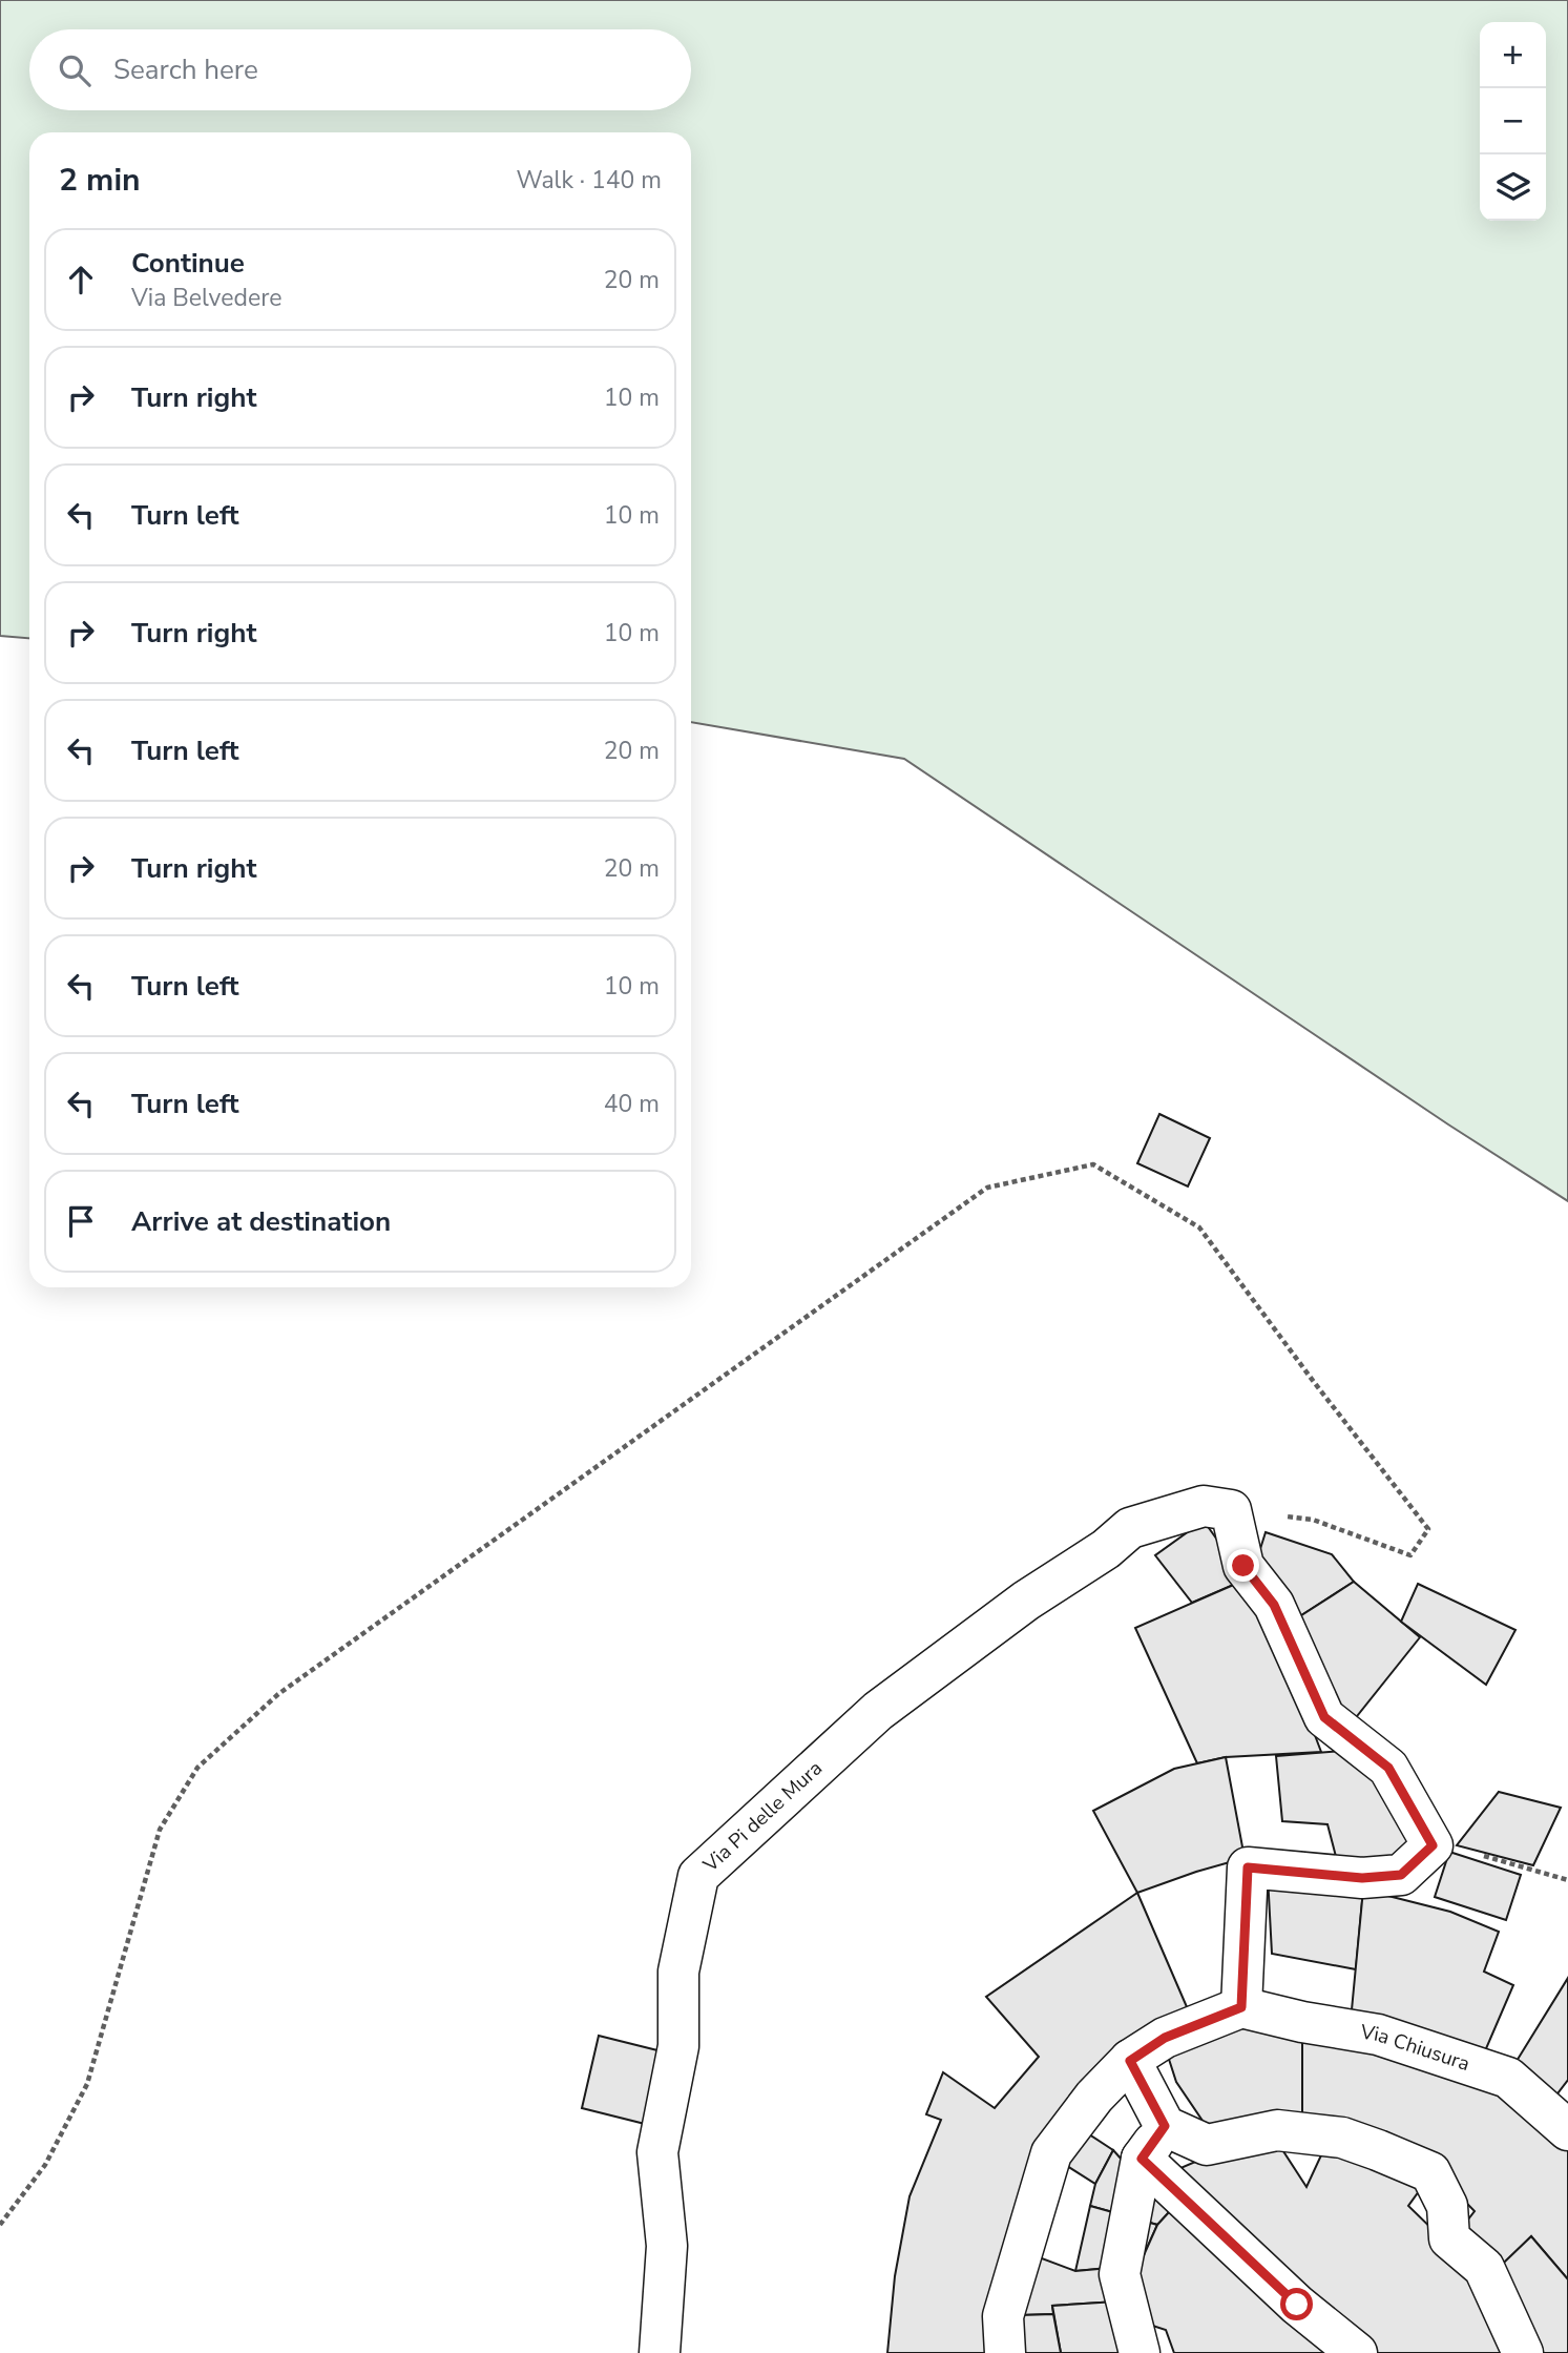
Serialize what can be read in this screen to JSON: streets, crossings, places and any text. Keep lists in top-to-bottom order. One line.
{"streets":{"street":["Via Pi delle Mura","Via Chiusura"]},"page":{"map_buttons":["+","−"],"search":"Search here","heading":["2 min","Walk · 140 m"],"list":[["Continue","Via Belvedere","20 m"],["Turn right","10 m"],["Turn left","10 m"],["Turn right","10 m"],["Turn left","20 m"],["Turn right","20 m"],["Turn left","10 m"],["Turn left","40 m"],"Arrive at destination"]}}
